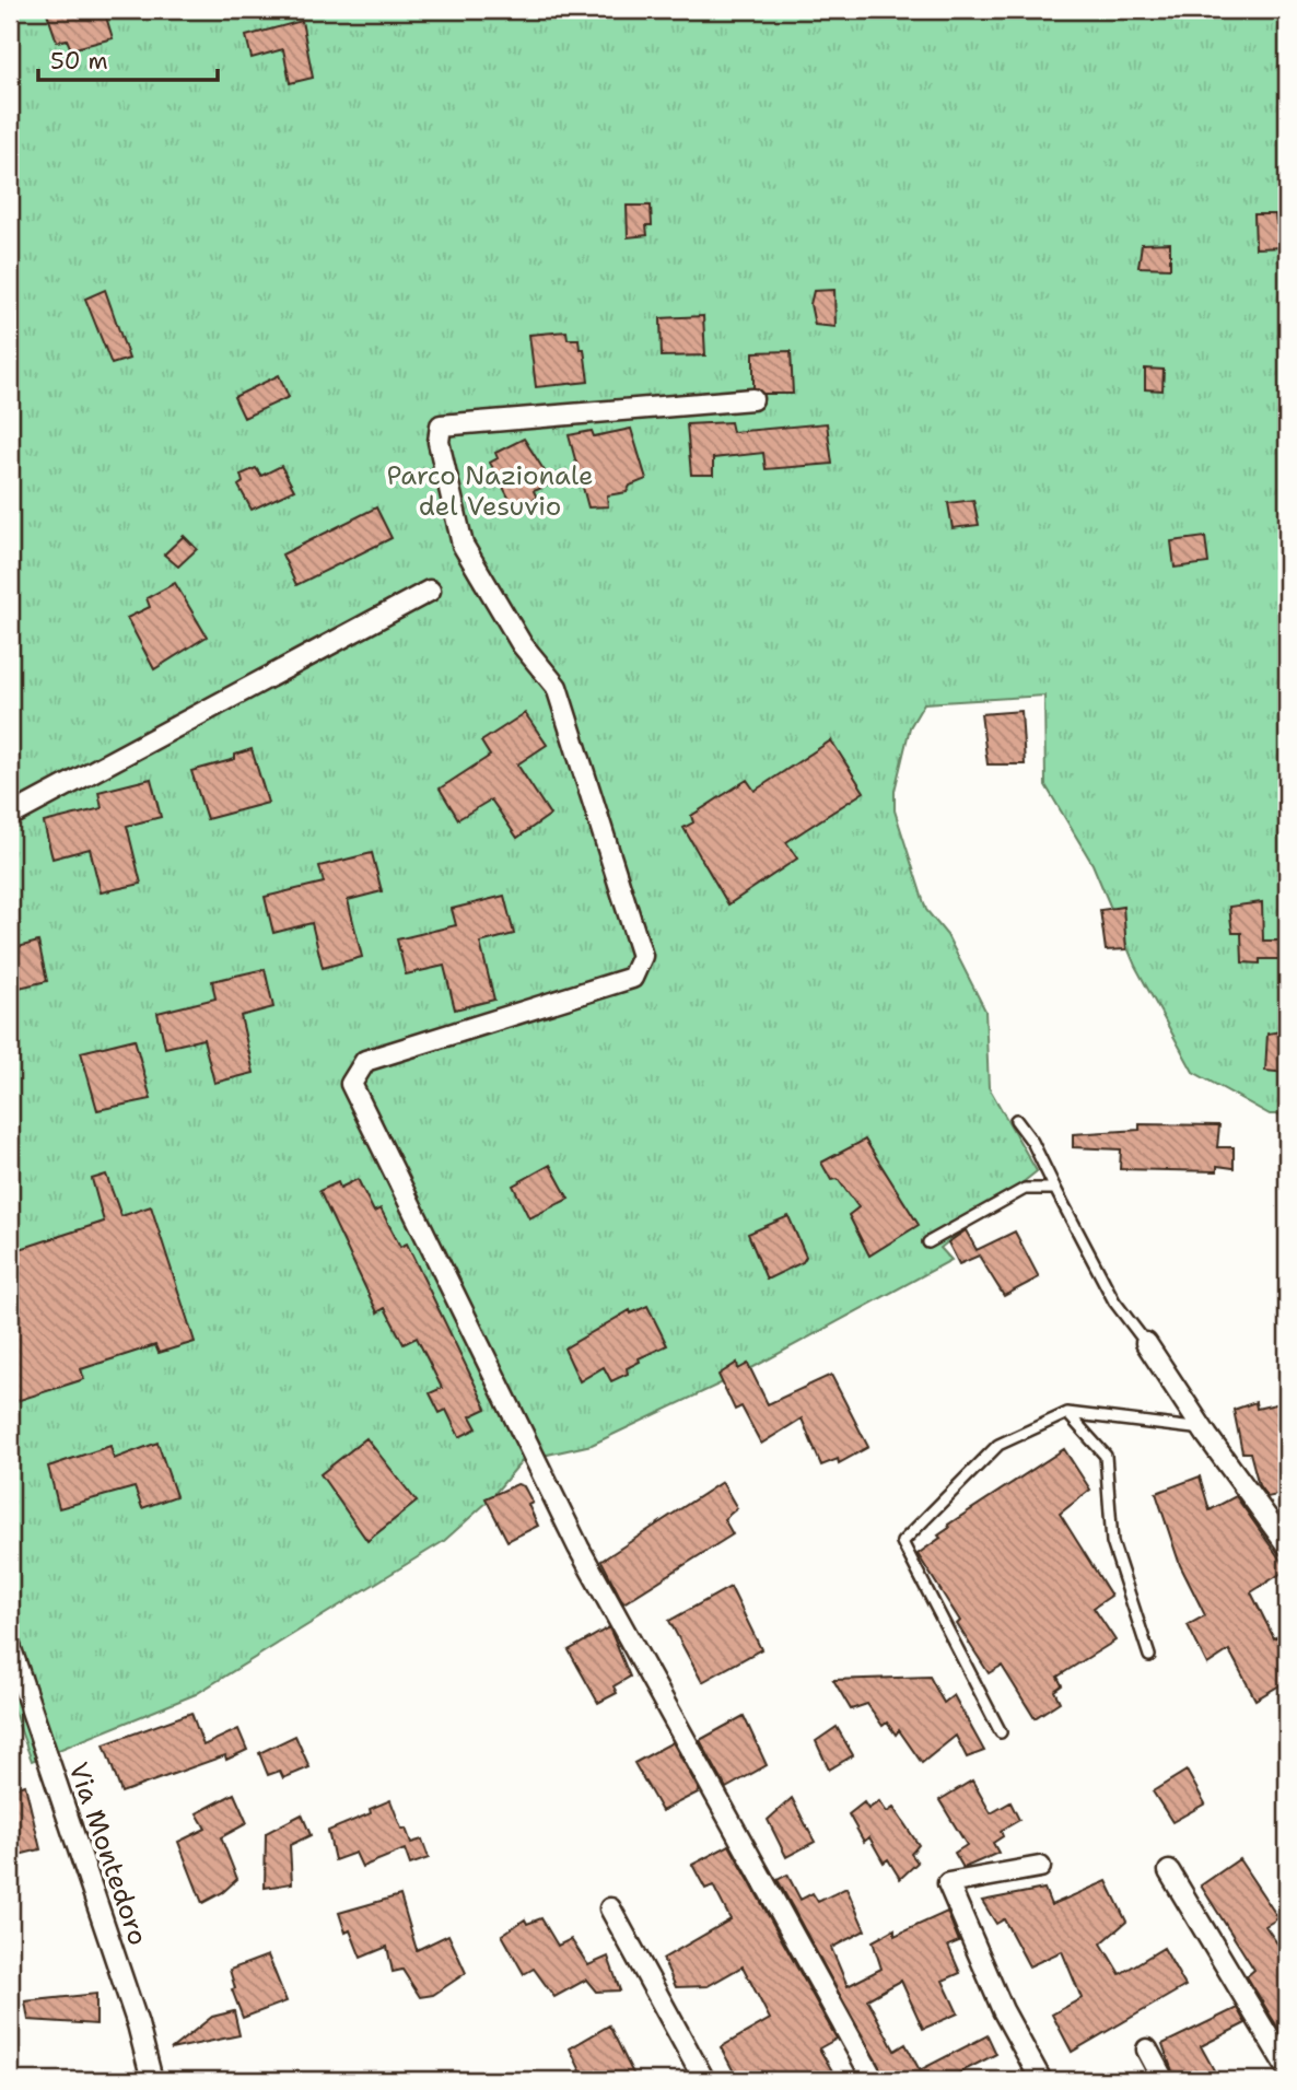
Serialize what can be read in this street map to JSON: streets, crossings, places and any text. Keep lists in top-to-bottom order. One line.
{"streets":{"street":["Via Montedoro"]},"parks":["Parco Nazionale del Vesuvio"],"scale_bar":"50 m"}
